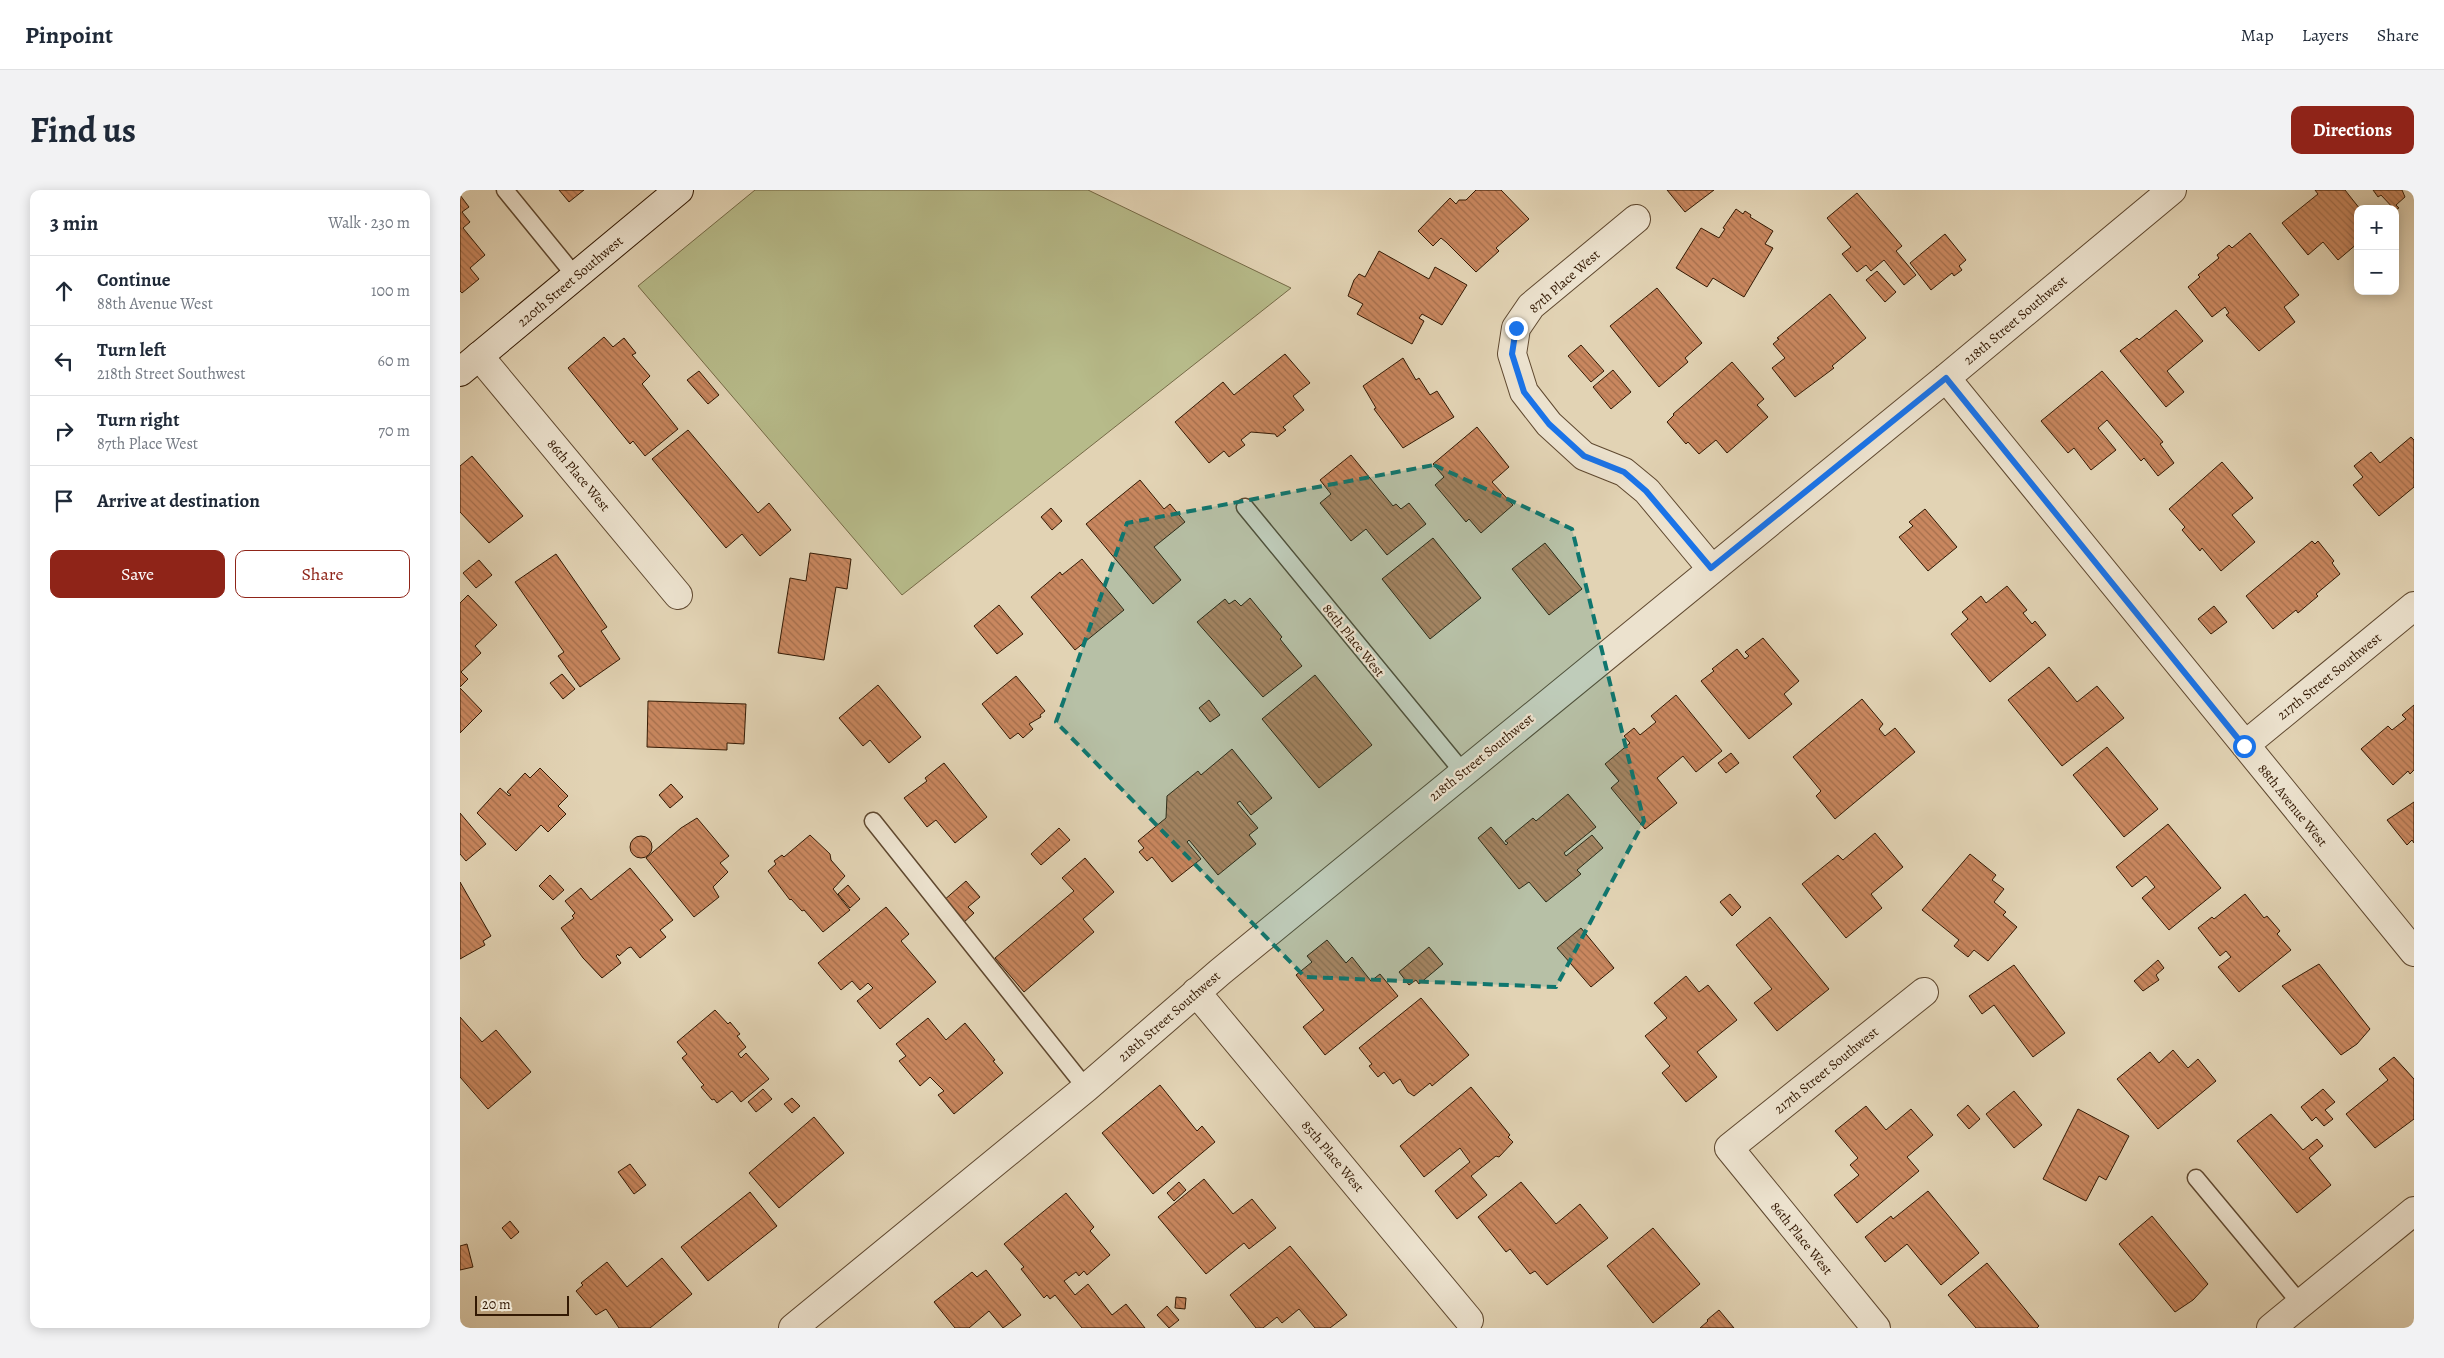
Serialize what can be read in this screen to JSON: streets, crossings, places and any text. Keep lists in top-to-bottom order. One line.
{"streets":{"street":["220th Street Southwest","87th Place West","218th Street Southwest","86th Place West","217th Street Southwest","88th Avenue West","85th Place West"]},"crossings":[["220th Street Southwest","86th Place West"],["87th Place West","218th Street Southwest"],["218th Street Southwest","86th Place West"],["218th Street Southwest","88th Avenue West"],["218th Street Southwest","85th Place West"],["86th Place West","217th Street Southwest"],["217th Street Southwest","88th Avenue West"]],"scale_bar":"20 m","page":{"header":"Pinpoint","nav":["Map","Layers","Share"],"title":"Find us","buttons":["Directions",["Save","Share"]],"heading":["3 min","Walk · 230 m"],"map_buttons":["+","−"],"list":[["Continue","88th Avenue West","100 m"],["Turn left","218th Street Southwest","60 m"],["Turn right","87th Place West","70 m"],"Arrive at destination"],"scale":"20 m"}}
